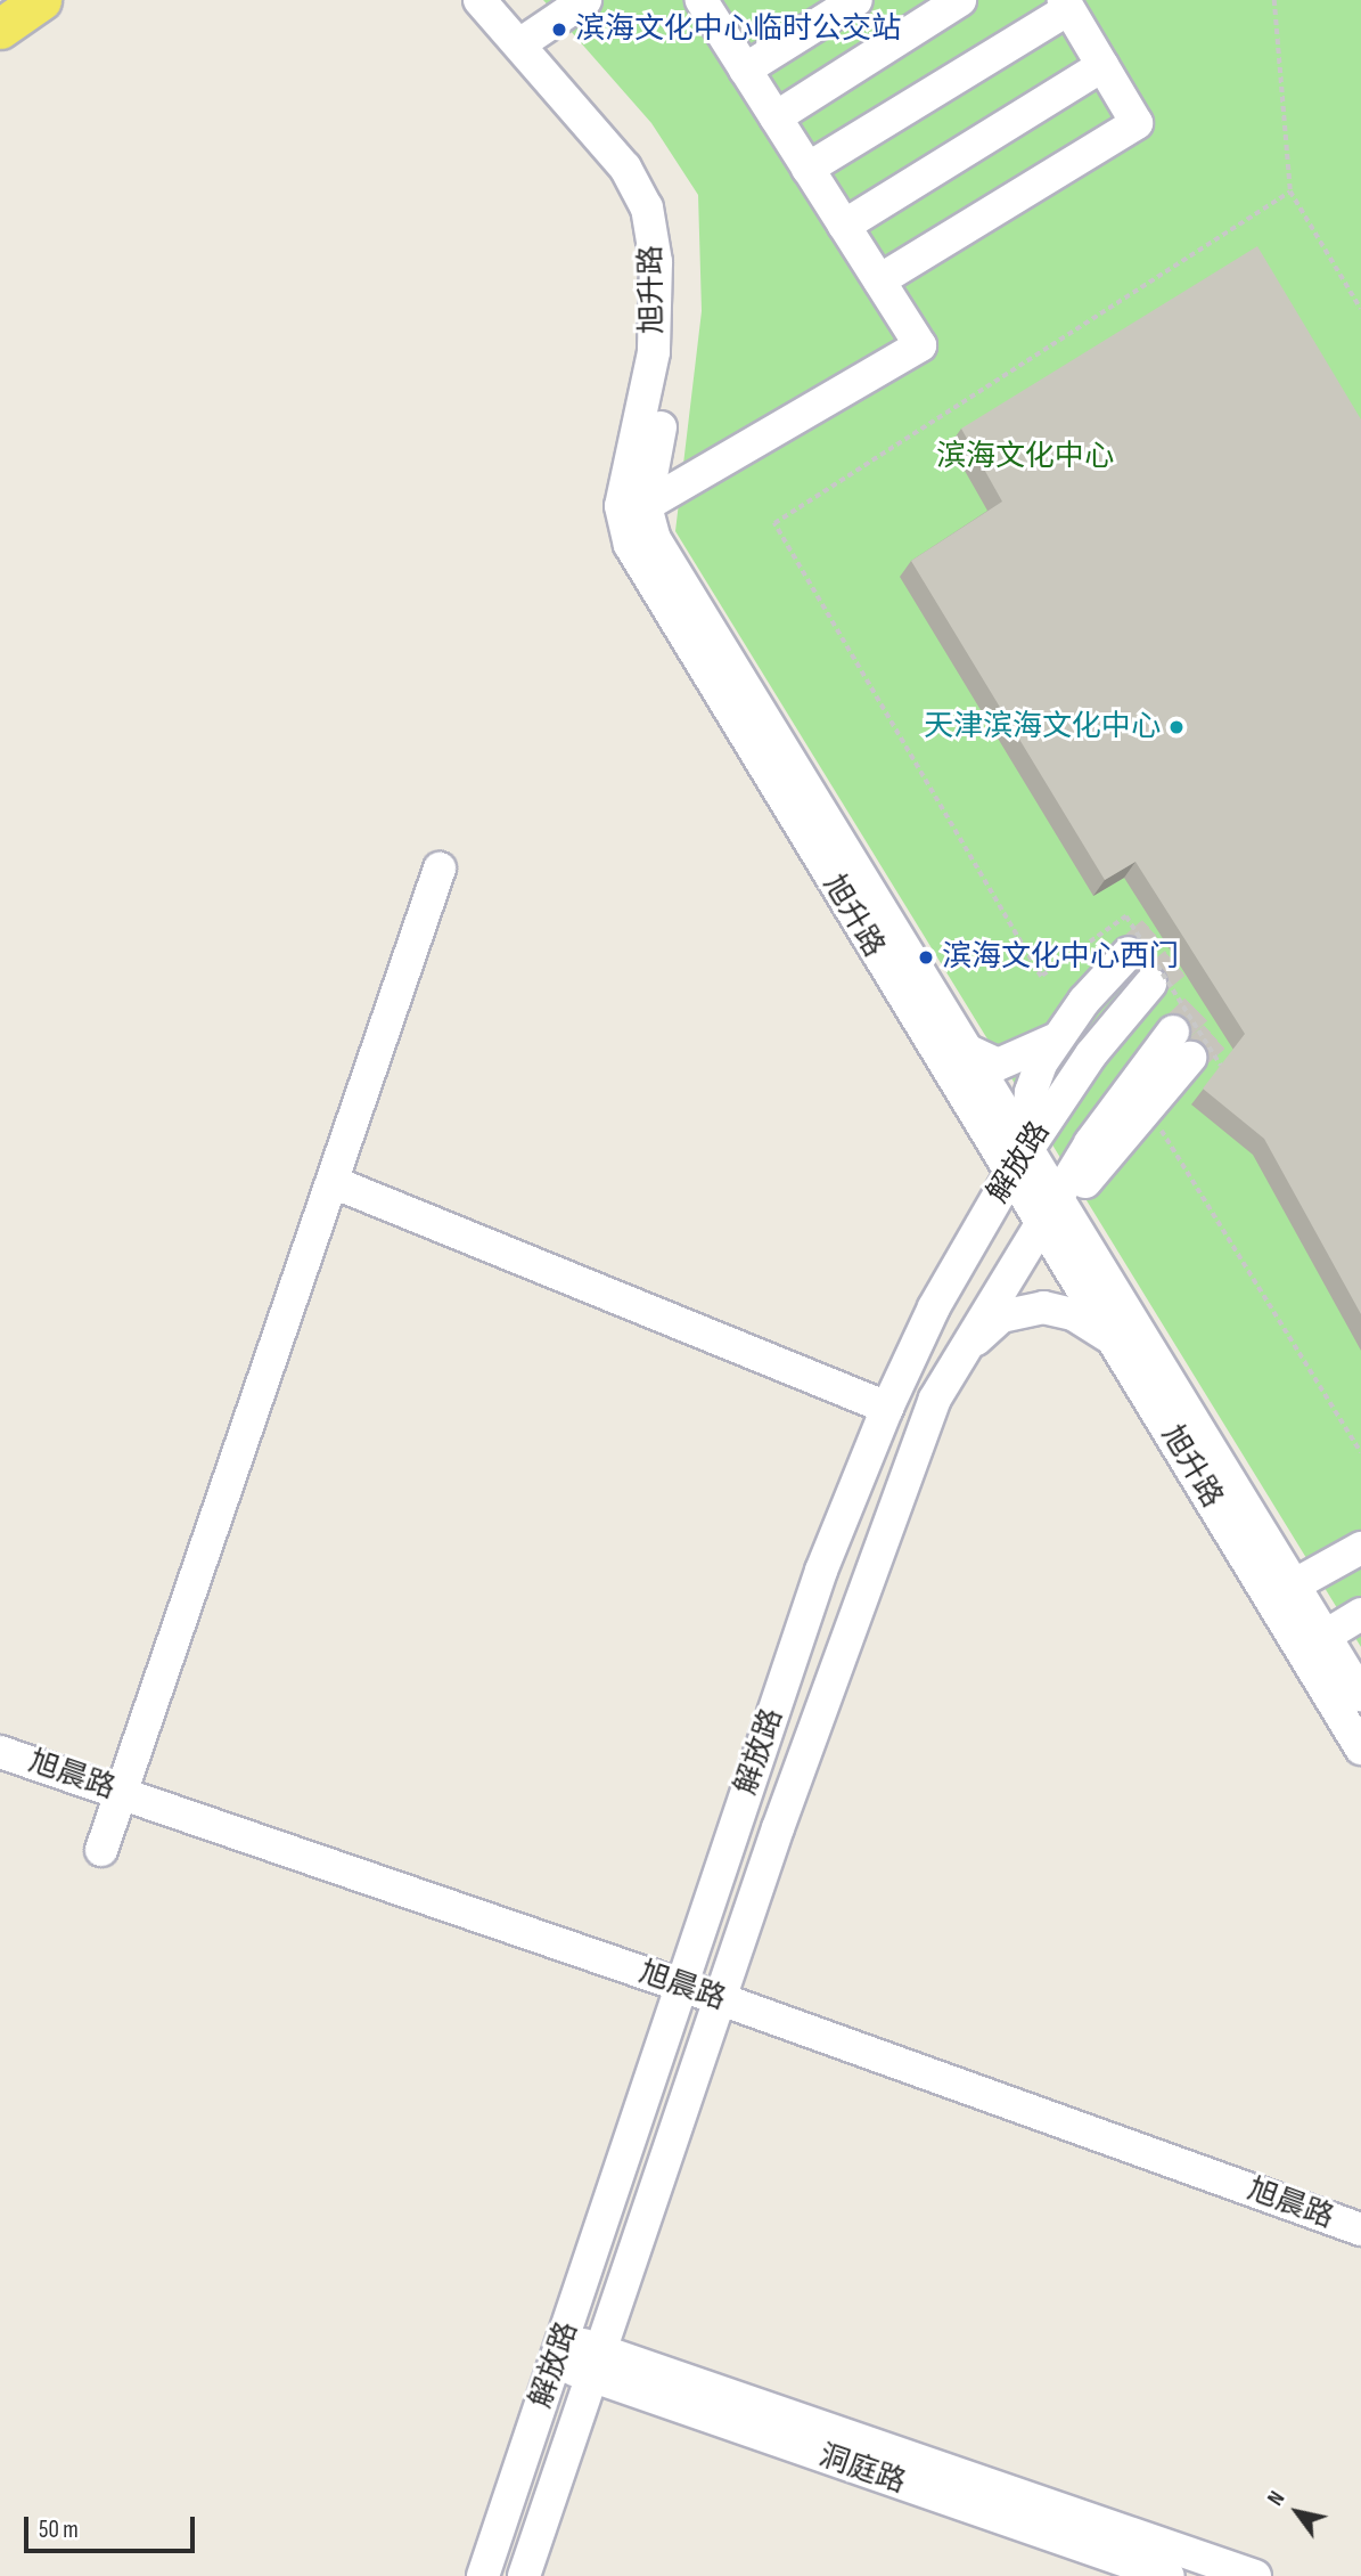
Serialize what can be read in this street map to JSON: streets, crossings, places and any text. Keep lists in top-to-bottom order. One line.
{"streets":{"street":["旭升路","解放路","旭晨路","洞庭路"]},"crossings":[["旭升路","解放路"],["解放路","旭晨路"],["解放路","洞庭路"]],"parks":["滨海文化中心"],"places":["滨海文化中心临时公交站","天津滨海文化中心","滨海文化中心西门"],"scale_bar":"50 m","north":"top left"}
